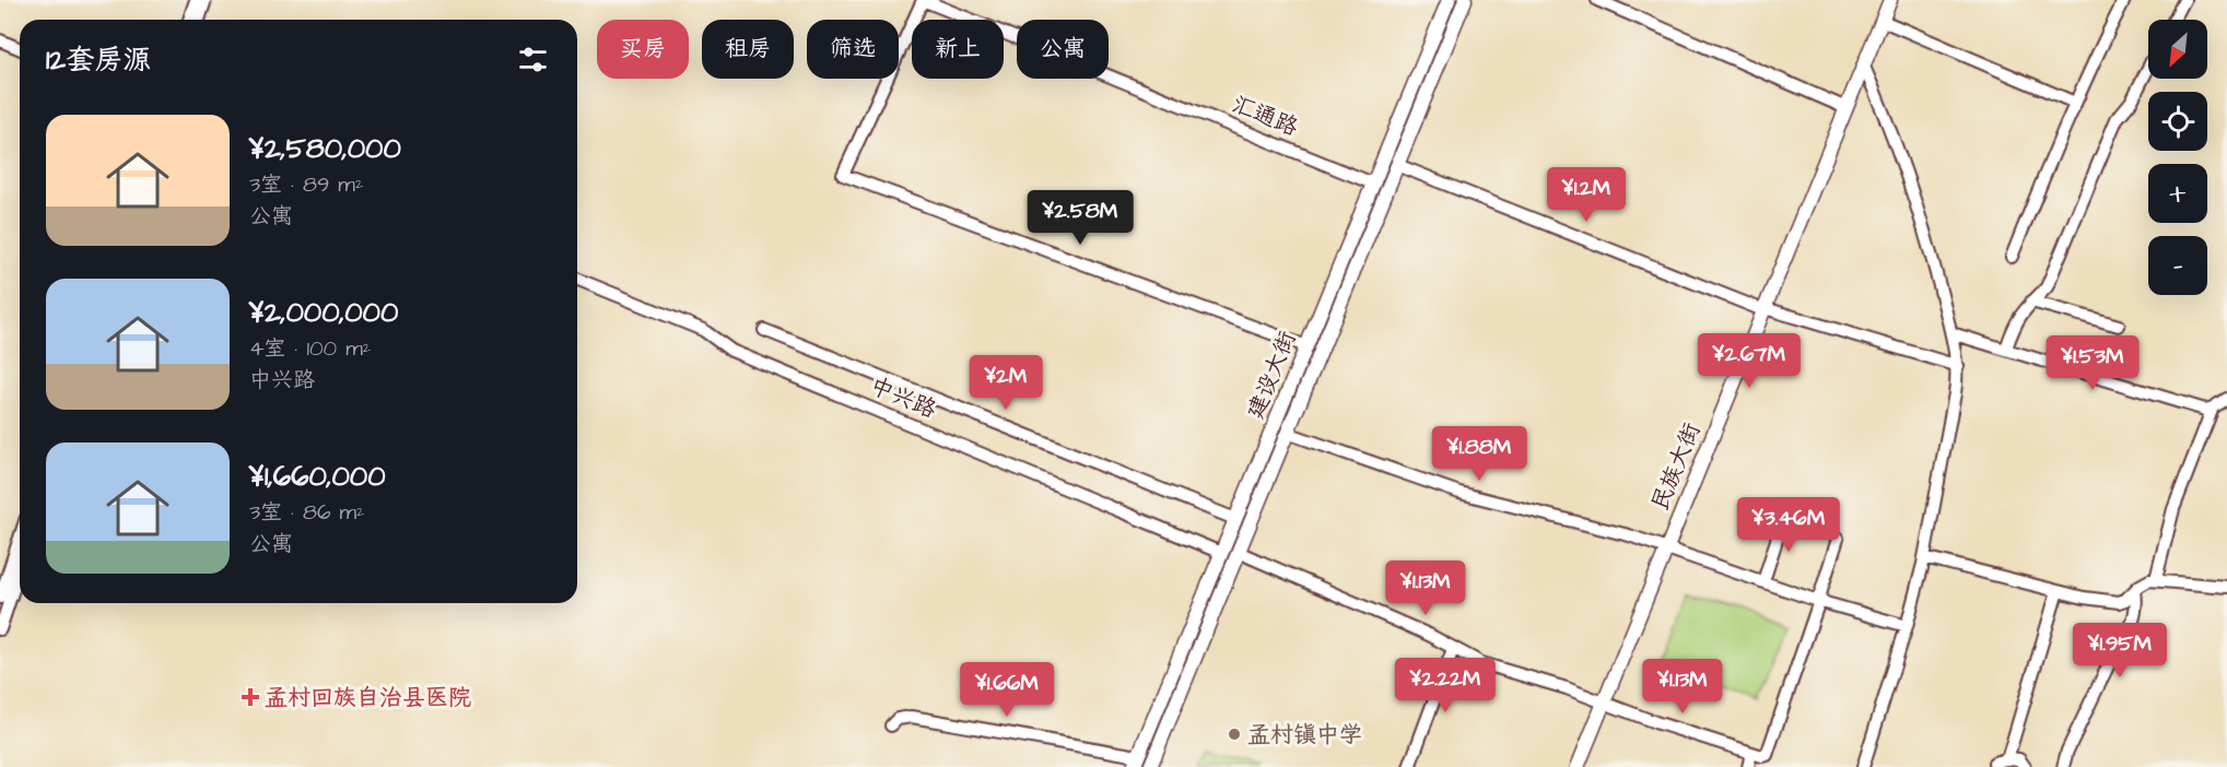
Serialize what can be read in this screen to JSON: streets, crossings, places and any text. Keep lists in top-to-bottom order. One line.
{"streets":{"main road":["建设大街","民族大街"],"street":["汇通路","中兴路"]},"crossings":[["汇通路","建设大街"],["建设大街","中兴路"]],"places":{"health":["孟村回族自治县医院"],"other":["孟村镇中学"]},"north":"bottom left","page":{"map_buttons":["+","−"],"chip":["买房","租房","筛选","新上","公寓"],"heading":"12套房源","list":[{"name":"¥2,580,000","note":"3室 · 89 m² · 公寓"},{"name":"¥2,000,000","note":"4室 · 100 m² · 中兴路"},{"name":"¥1,660,000","note":"3室 · 86 m² · 公寓"}],"price":["¥1.2M","¥2.58M","¥2.67M","¥1.53M","¥2M","¥1.88M","¥3.46M","¥1.13M","¥1.95M","¥2.22M","¥1.13M","¥1.66M"]}}
